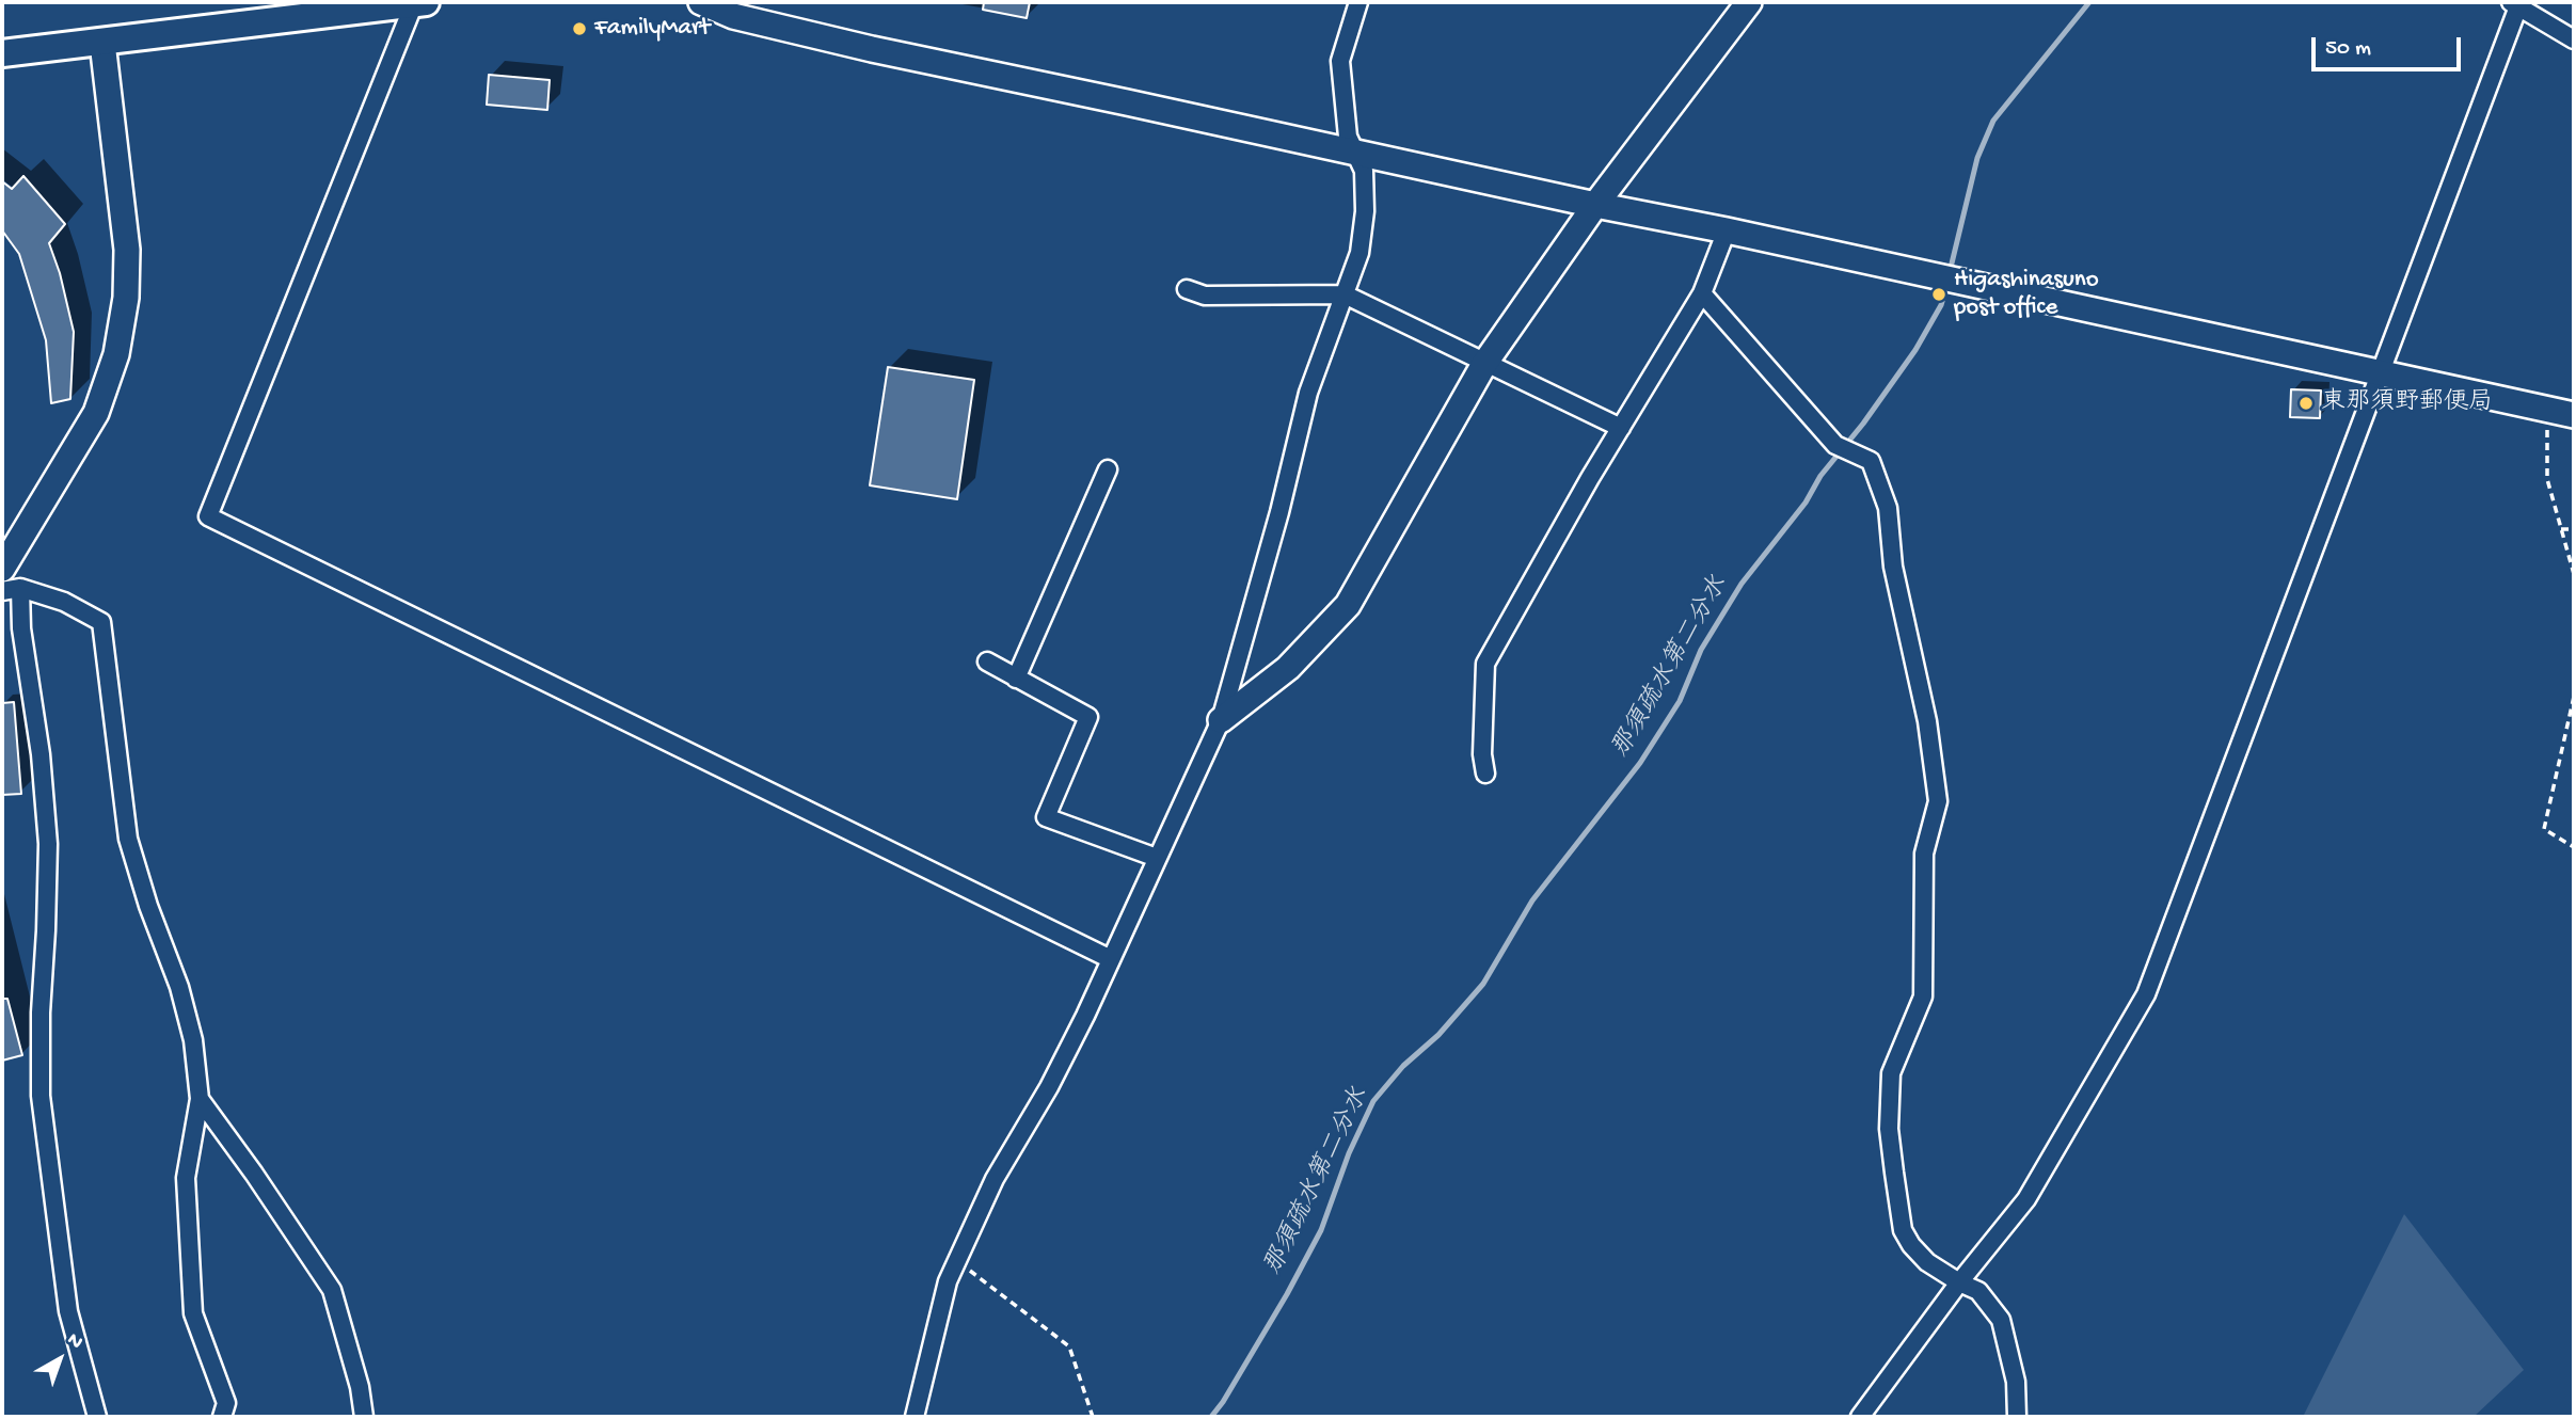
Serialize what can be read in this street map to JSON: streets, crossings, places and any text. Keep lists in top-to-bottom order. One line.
{"water":["那須疏水第二分水"],"places":["FamilyMart","Higashinasuno post office","東那須野郵便局"],"scale_bar":"50 m","north":"top right"}
